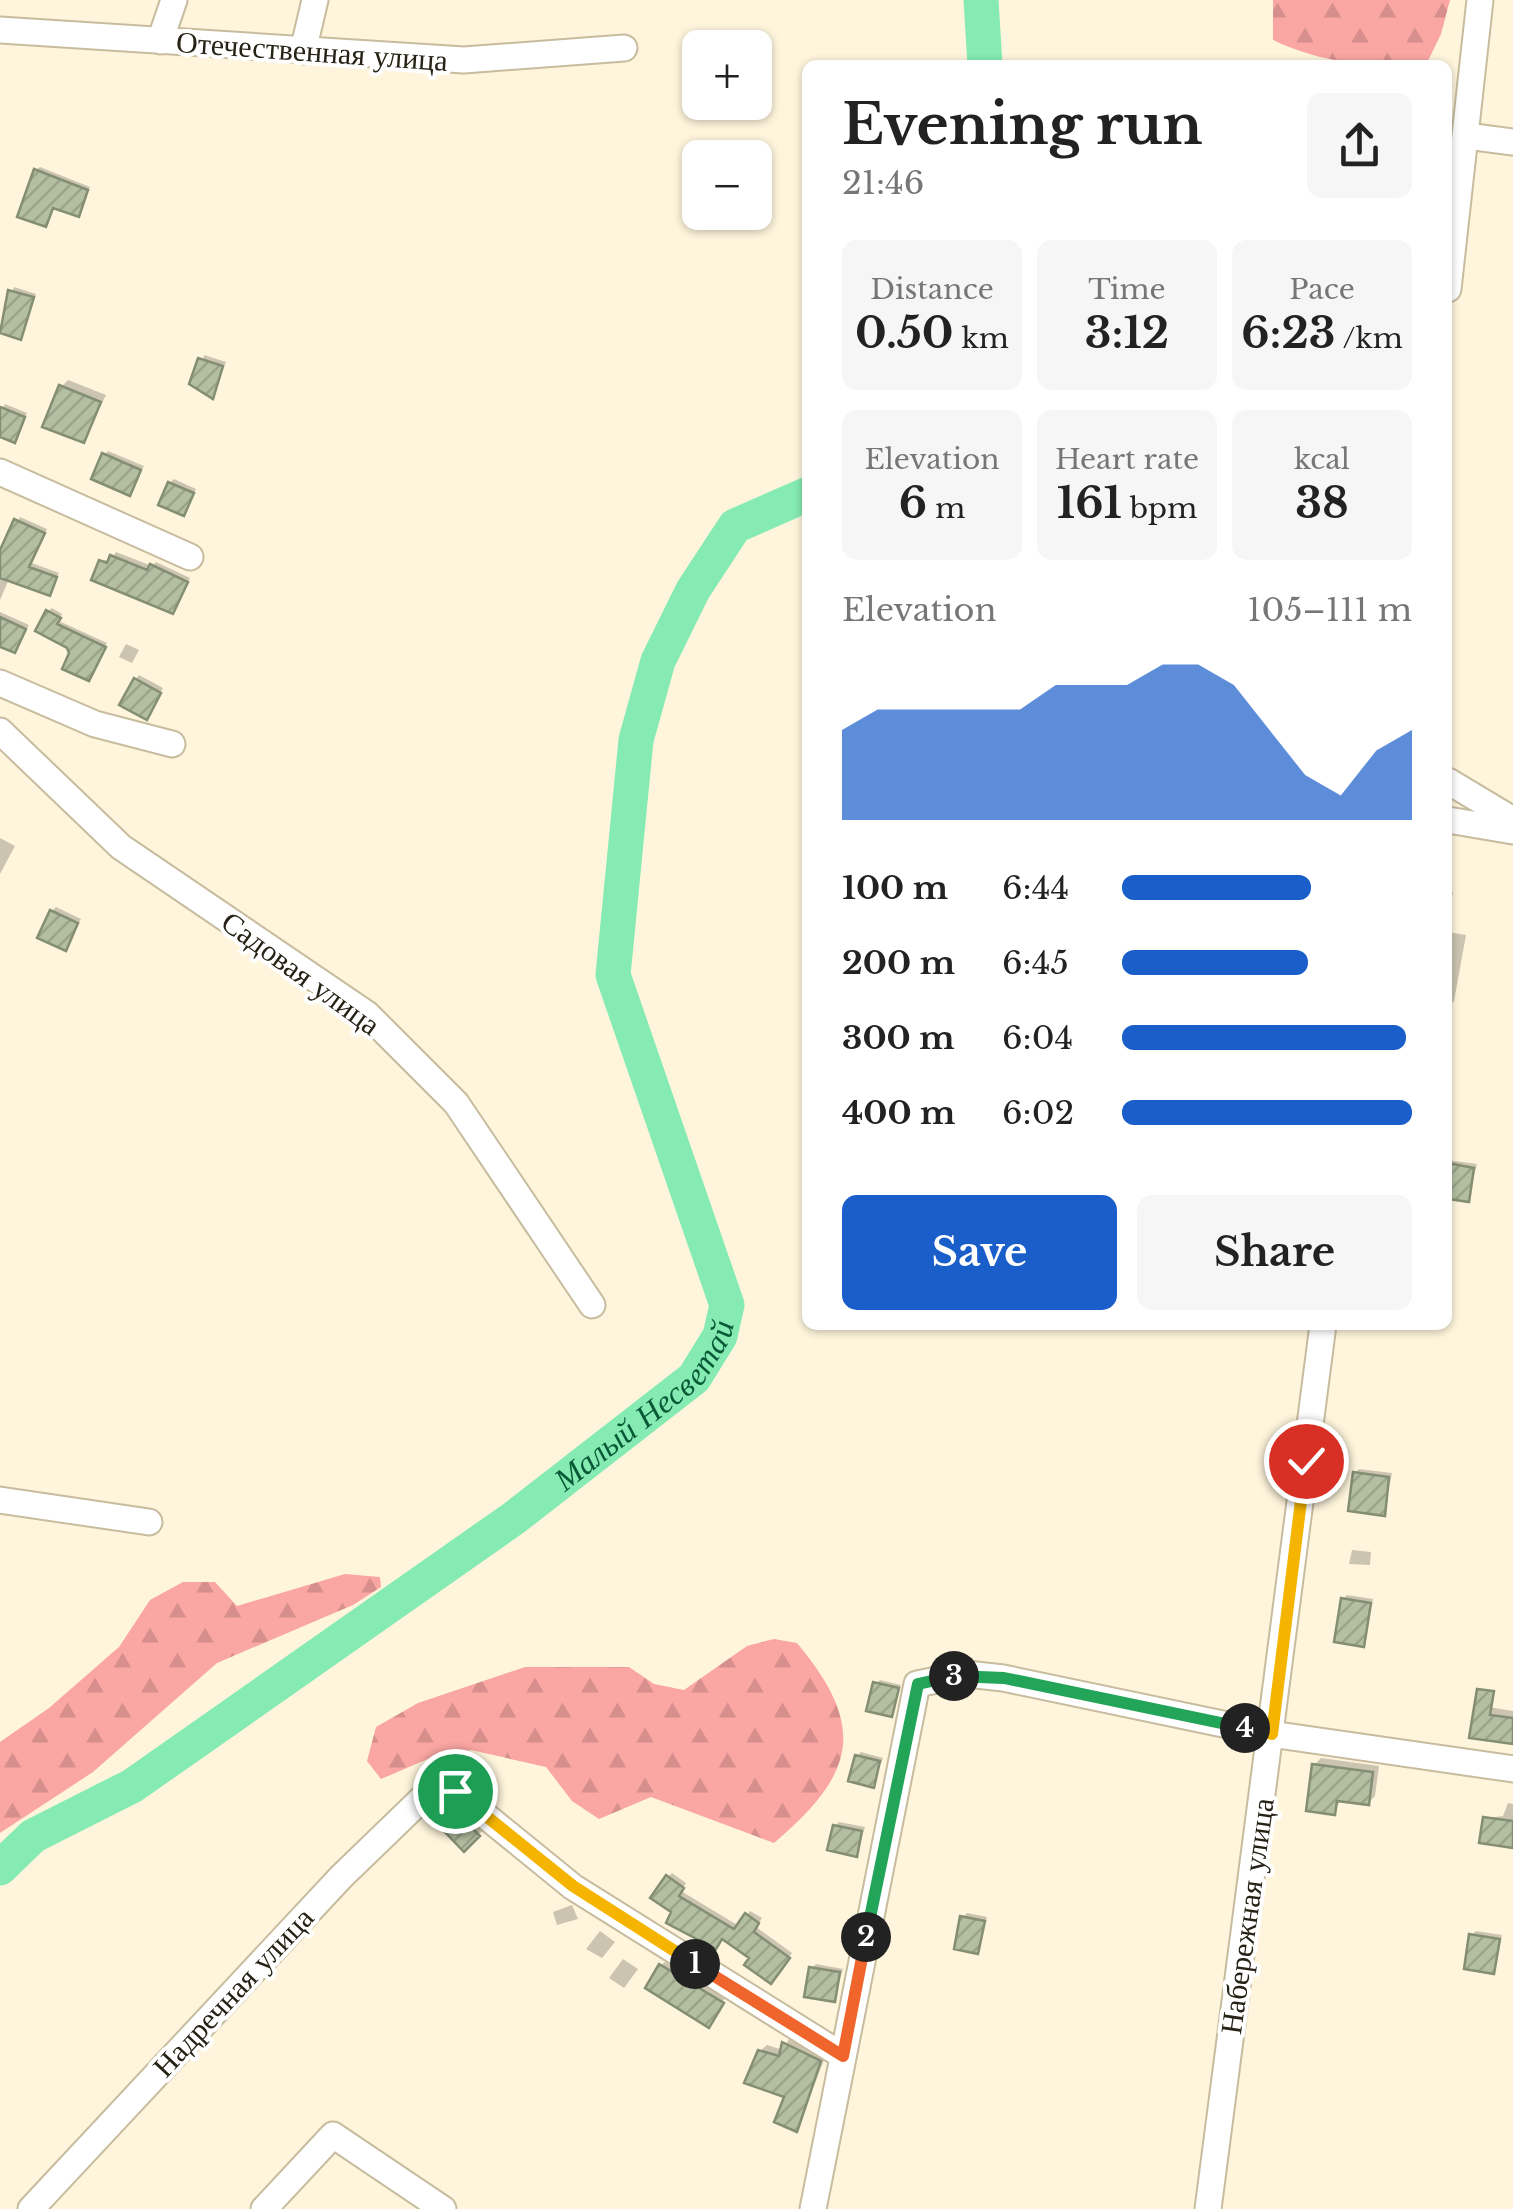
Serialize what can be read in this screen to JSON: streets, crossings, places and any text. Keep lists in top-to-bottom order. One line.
{"streets":{"street":["Отечественная улица","Садовая улица","Набережная улица","Надречная улица"]},"water":["Малый Несветай"],"page":{"map_buttons":["+","−"],"heading":["Evening run","21:46"],"stats":[["Distance","0.50 km"],["Time","3:12"],["Pace","6:23 /km"],["Elevation","6 m"],["Heart rate","161 bpm"],["kcal","38"]],"chart":["Elevation","105–111 m"],"list":[{"name":"100 m","note":"6:44"},{"name":"200 m","note":"6:45"},{"name":"300 m","note":"6:04"},{"name":"400 m","note":"6:02"}],"buttons":["Save","Share"],"pins":["3","4","2","1"]}}
